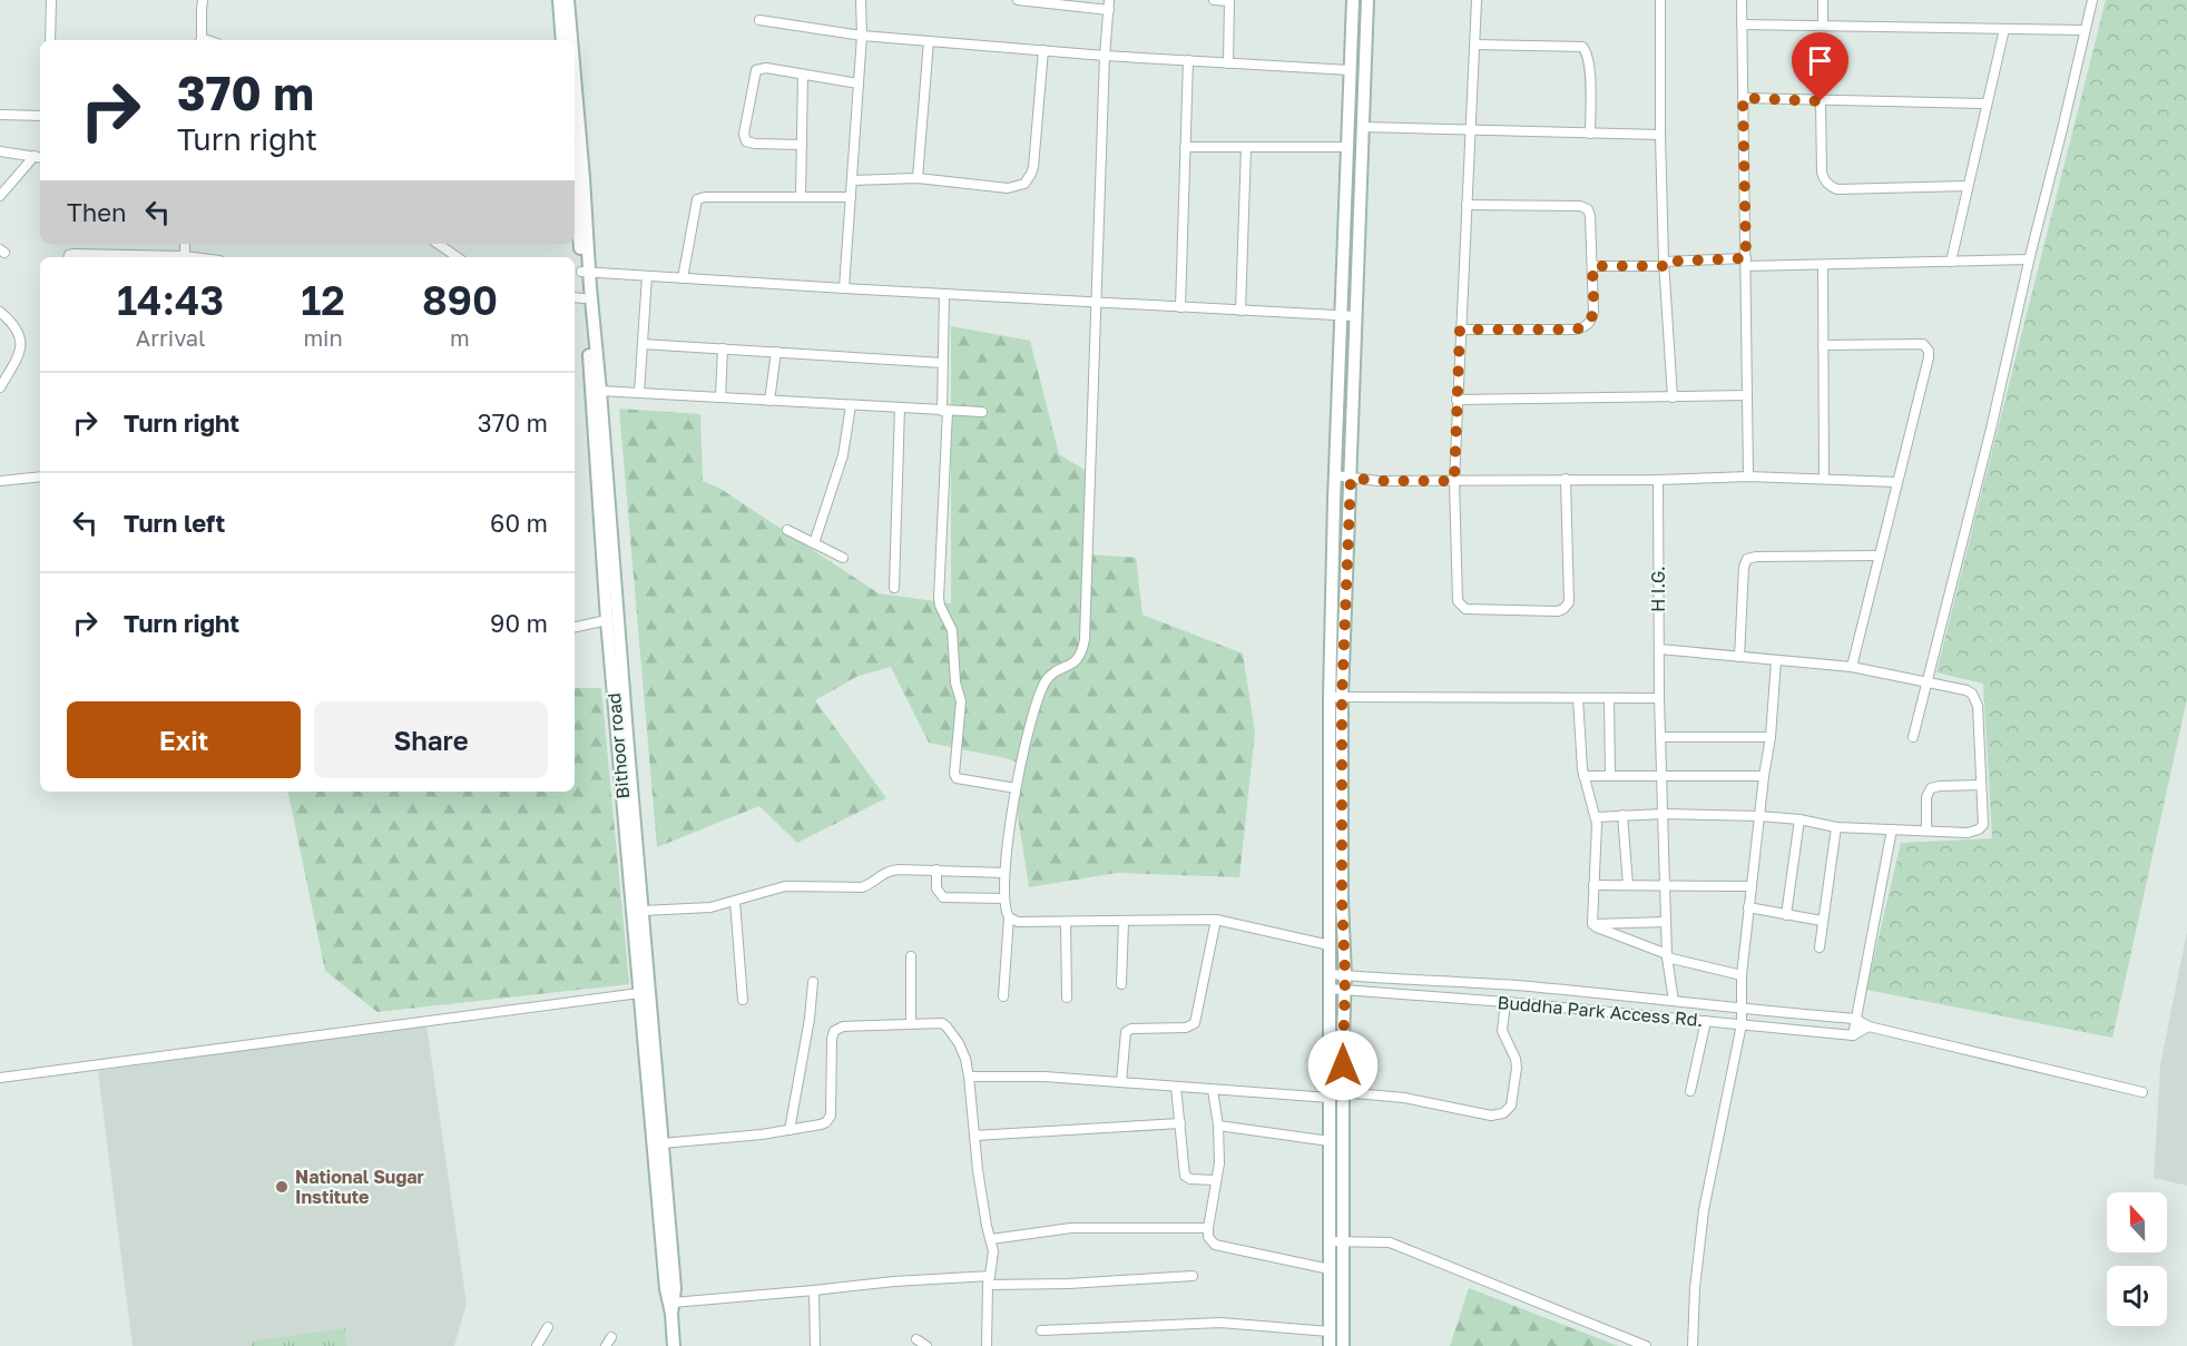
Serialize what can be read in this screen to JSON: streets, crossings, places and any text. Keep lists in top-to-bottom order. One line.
{"streets":{"street":["H I.G.","Bithoor road","Buddha Park Access Rd."]},"crossings":[["H I.G.","Buddha Park Access Rd."]],"places":["National Sugar Institute"],"north":"top","page":{"turn":["370 m","Turn right"],"then":"Then","eta":["14:43","Arrival","12","min","890","m"],"list":[{"name":"Turn right","value":"370 m"},{"name":"Turn left","value":"60 m"},{"name":"Turn right","value":"90 m"}],"buttons":["Exit","Share"]}}
